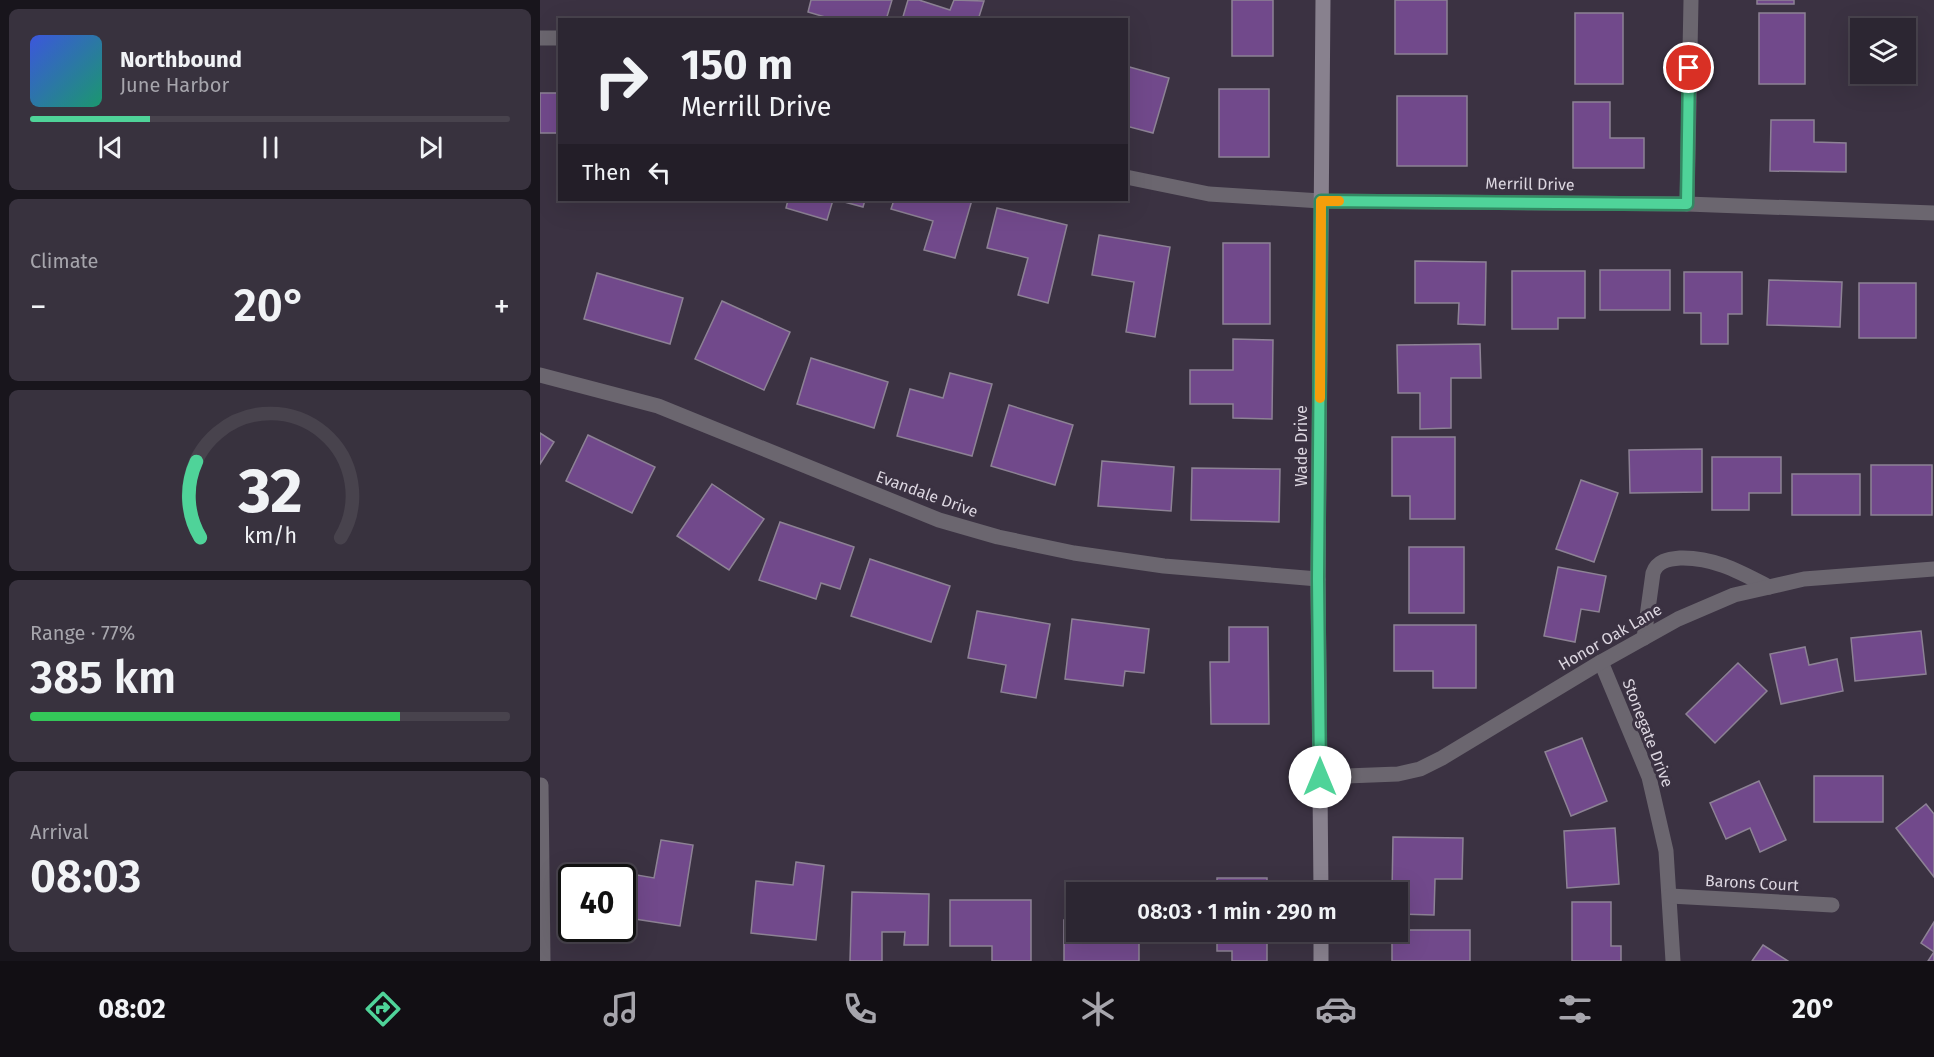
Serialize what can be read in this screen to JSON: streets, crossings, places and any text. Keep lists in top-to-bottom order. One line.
{"streets":{"street":["Merrill Drive","Wade Drive","Evandale Drive","Honor Oak Lane","Stonegate Drive","Barons Court"]},"crossings":[["Merrill Drive","Wade Drive"],["Wade Drive","Evandale Drive"],["Wade Drive","Honor Oak Lane"],["Honor Oak Lane","Stonegate Drive"],["Stonegate Drive","Barons Court"]],"page":{"turn":["150 m","Merrill Drive"],"song":["Northbound","June Harbor"],"then":"Then","tile":["Climate",["Range · 77%","385 km"],["Arrival","08:03"]],"heat":["−","20°","+"],"limit":"40","trip":"08:03 · 1 min · 290 m","tabs":["08:02","20°"],"gauge":["32","km/h"]}}
